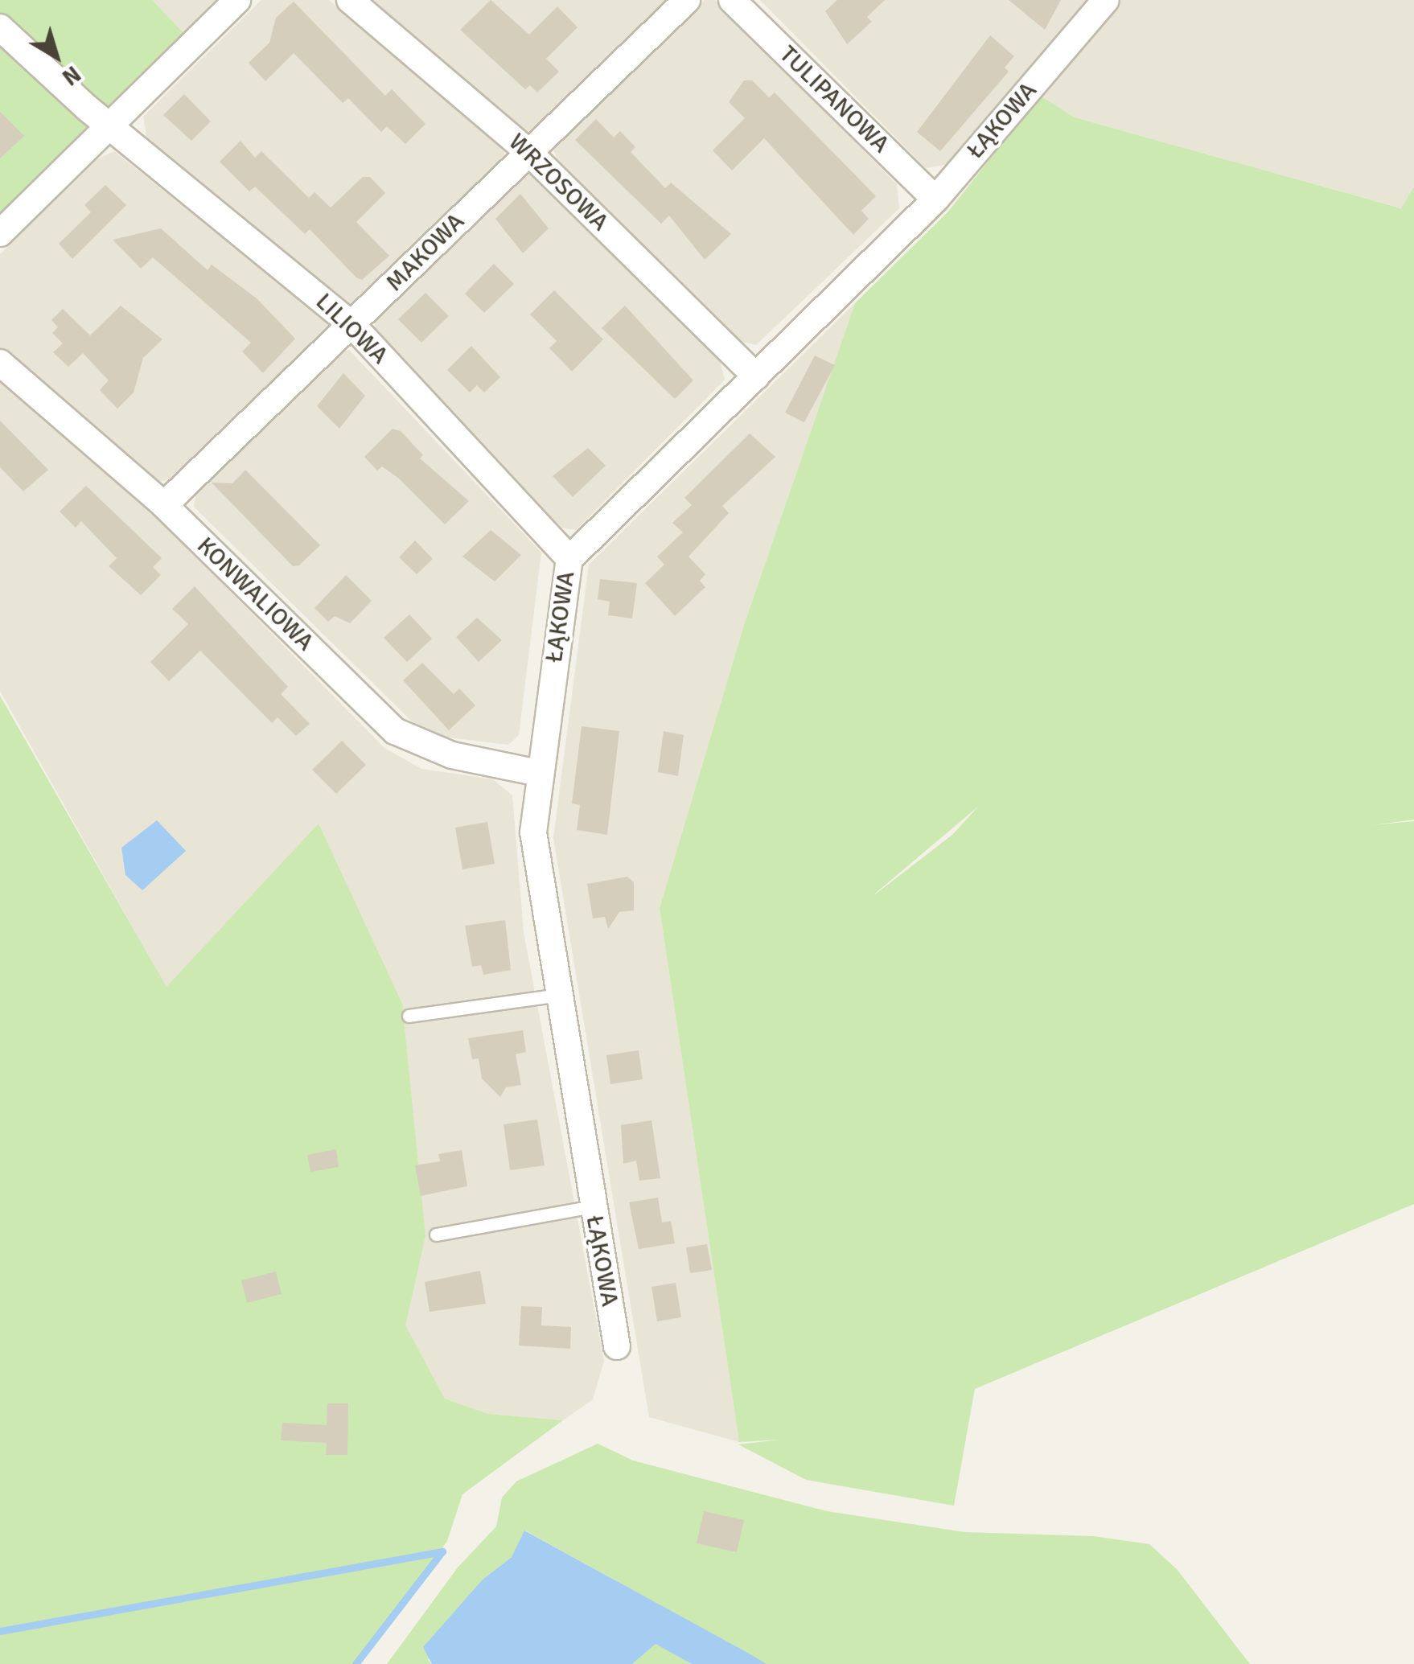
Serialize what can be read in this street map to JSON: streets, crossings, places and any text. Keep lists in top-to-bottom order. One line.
{"streets":{"street":["TULIPANOWA","ŁĄKOWA","WRZOSOWA","MAKOWA","LILIOWA","KONWALIOWA"]},"crossings":[["TULIPANOWA","ŁĄKOWA"],["ŁĄKOWA","WRZOSOWA"],["ŁĄKOWA","LILIOWA"],["ŁĄKOWA","KONWALIOWA"],["WRZOSOWA","MAKOWA"],["MAKOWA","LILIOWA"],["MAKOWA","KONWALIOWA"]],"north":"bottom right"}
